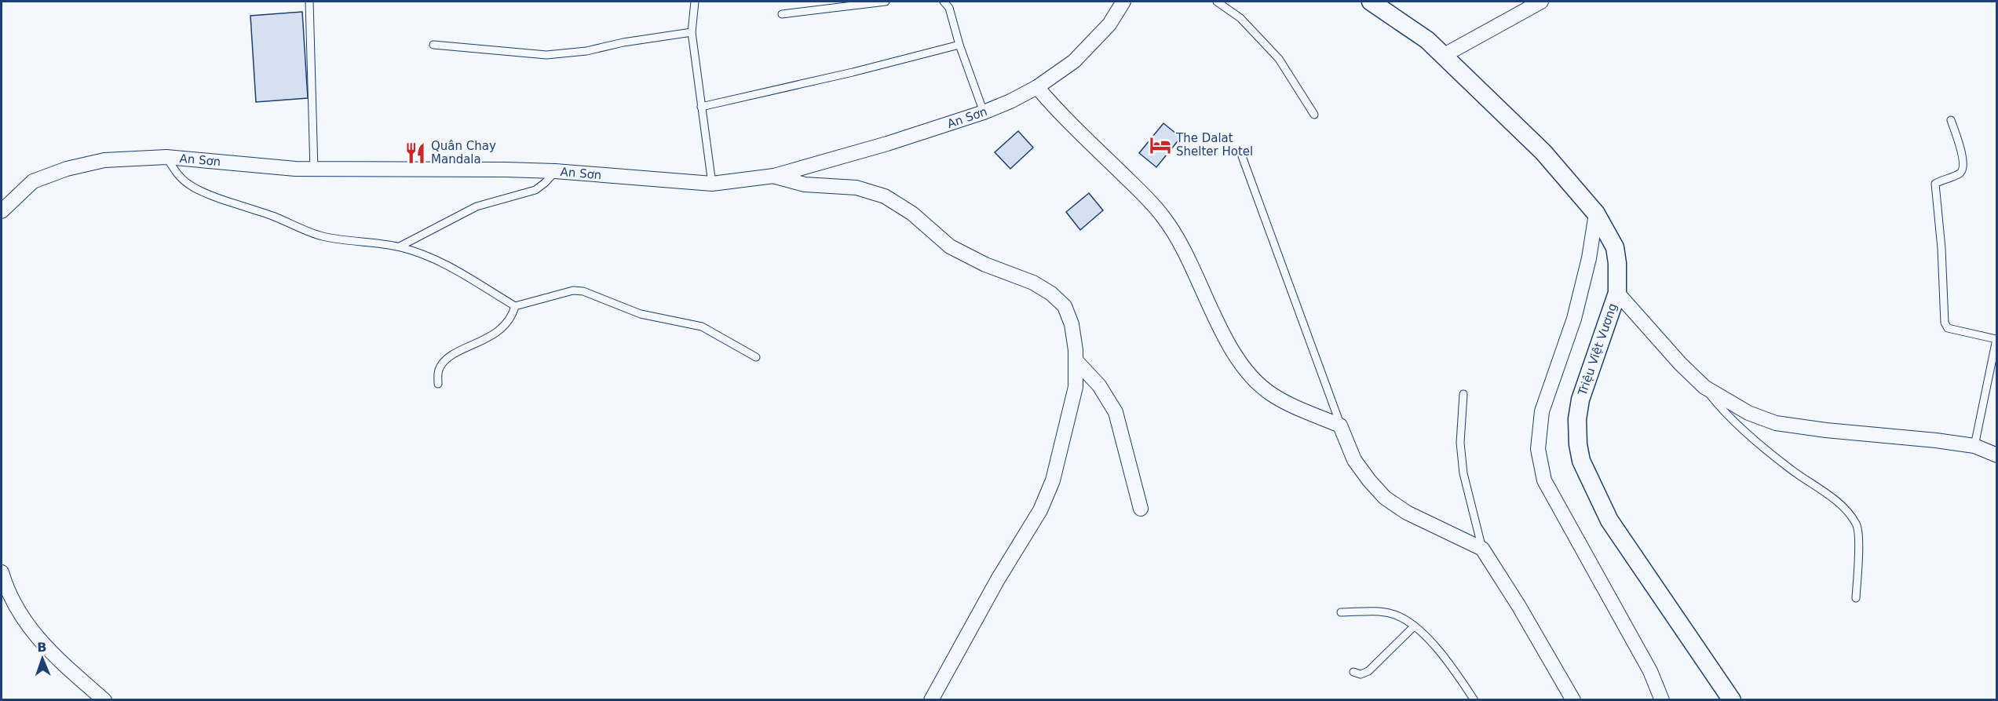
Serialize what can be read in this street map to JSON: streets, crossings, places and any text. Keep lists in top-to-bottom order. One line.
{"streets":{"street":["An Sơn","Triệu Việt Vương"]},"places":{"hotel":["The Dalat Shelter Hotel"],"restaurant":["Quân Chay Mandala"]},"north":"top"}
